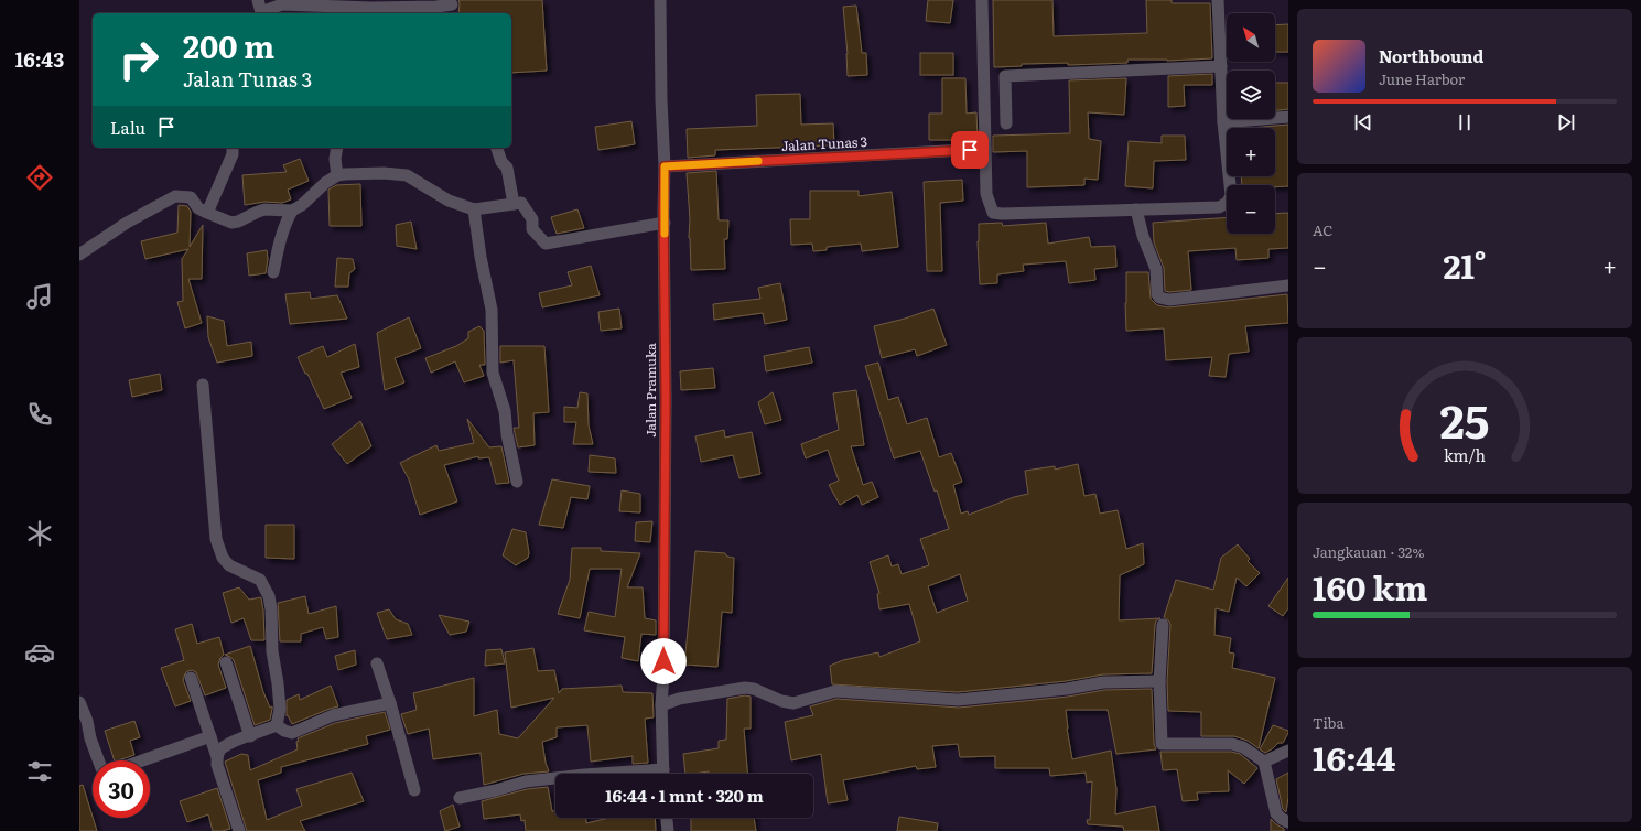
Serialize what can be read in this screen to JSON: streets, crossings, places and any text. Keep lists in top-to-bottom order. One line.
{"streets":{"street":["Jalan Tunas 3","Jalan Pramuka"]},"crossings":[["Jalan Tunas 3","Jalan Pramuka"]],"north":"top left","page":{"tabs":"16:43","map_buttons":["+","−"],"turn":["200 m","Jalan Tunas 3"],"song":["Northbound","June Harbor"],"then":"Lalu","tile":["AC",["Jangkauan · 32%","160 km"],["Tiba","16:44"]],"heat":["−","21°","+"],"limit":"30","trip":"16:44 · 1 mnt · 320 m","gauge":["25","km/h"]}}
